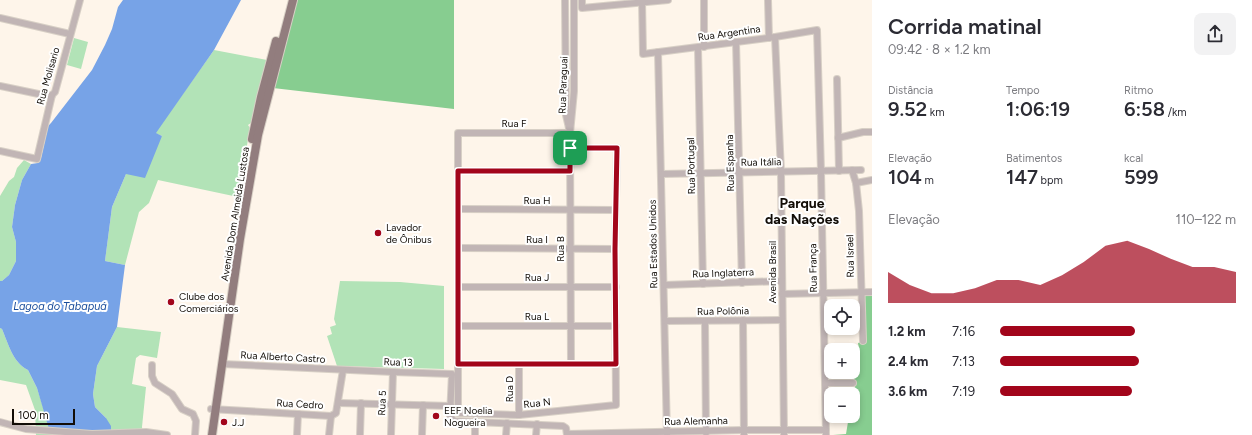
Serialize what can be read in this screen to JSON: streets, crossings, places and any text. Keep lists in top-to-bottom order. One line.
{"streets":{"main road":["Avenida Dom Almeida Lustosa"],"street":["Rua Argentina","Rua Molisario","Rua Paraguai","Rua F","Rua Itália","Rua Espanha","Rua Portugal","Rua H","Rua I","Rua Estados Unidos","Rua B","Rua Israel","Rua França","Avenida Brasil","Rua Inglaterra","Rua J","Rua Polônia","Rua L","Rua Alberto Castro","Rua 13","Rua D","Rua 5","Rua N","Rua Cedro","Rua Alemanha"]},"crossings":[["Rua Argentina","Rua Espanha"],["Rua Argentina","Rua Portugal"],["Rua Argentina","Rua Estados Unidos"],["Rua Argentina","Rua França"],["Rua Argentina","Avenida Brasil"],["Rua Paraguai","Rua F"],["Rua Paraguai","Rua B"],["Rua F","Rua B"],["Rua Itália","Rua Espanha"],["Rua Itália","Rua Portugal"],["Rua Itália","Rua Estados Unidos"],["Rua Itália","Rua Israel"],["Rua Itália","Rua França"],["Rua Itália","Avenida Brasil"],["Rua Espanha","Rua Inglaterra"],["Rua Portugal","Rua Inglaterra"],["Rua H","Rua B"],["Avenida Dom Almeida Lustosa","Rua Alberto Castro"],["Avenida Dom Almeida Lustosa","Rua Cedro"],["Rua I","Rua B"],["Rua Estados Unidos","Rua Inglaterra"],["Rua Estados Unidos","Rua Polônia"],["Rua Estados Unidos","Rua Alemanha"],["Rua B","Rua J"],["Rua B","Rua L"],["Rua França","Rua Alemanha"],["Avenida Brasil","Rua Inglaterra"],["Avenida Brasil","Rua Polônia"],["Avenida Brasil","Rua Alemanha"],["Rua Alberto Castro","Rua 13"],["Rua 13","Rua 5"],["Rua 13","Rua Cedro"],["Rua D","Rua N"],["Rua 5","Rua Cedro"]],"districts":["Parque das Nações"],"water":["Lagoa do Tabapuá"],"places":["Lavador de Ônibus","Clube dos Comerciários","EEF Noelia Nogueira","J.J"],"scale_bar":"100 m","page":{"heading":["Corrida matinal","09:42 · 8 × 1.2 km"],"stats":[["Distância","9.52 km"],["Tempo","1:06:19"],["Ritmo","6:58 /km"],["Elevação","104 m"],["Batimentos","147 bpm"],["kcal","599"]],"chart":["Elevação","110–122 m"],"map_buttons":["+","−"],"list":[{"name":"1.2 km","note":"7:16"},{"name":"2.4 km","note":"7:13"},{"name":"3.6 km","note":"7:19"}],"scale":"100 m"}}
